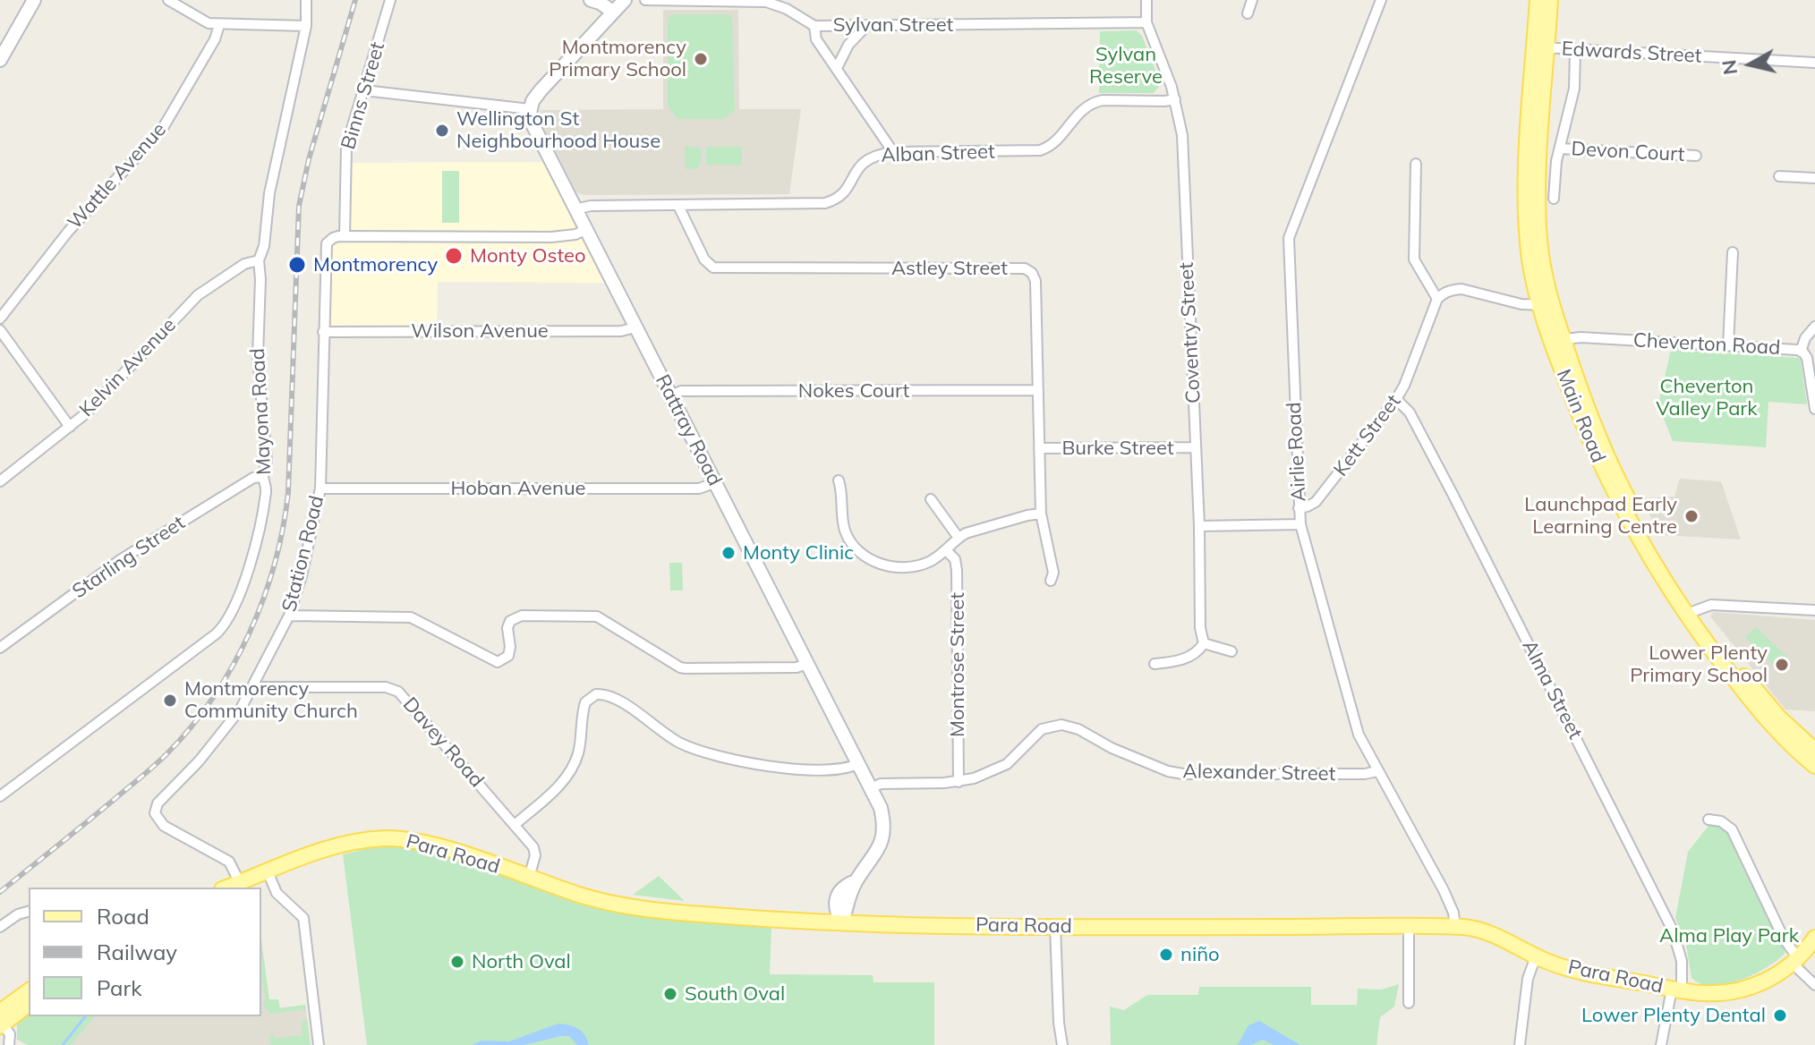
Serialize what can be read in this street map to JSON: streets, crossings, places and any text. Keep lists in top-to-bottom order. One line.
{"streets":{"main road":["Main Road","Para Road"],"street":["Sylvan Street","Edwards Street","Binns Street","Devon Court","Alban Street","Wattle Avenue","Astley Street","Wilson Avenue","Coventry Street","Cheverton Road","Kelvin Avenue","Nokes Court","Mayona Road","Rattray Road","Kett Street","Burke Street","Airlie Road","Hoban Avenue","Station Road","Starling Street","Montrose Street","Alma Street","Davey Road","Alexander Street"]},"crossings":[["Sylvan Street","Coventry Street"],["Edwards Street","Main Road"],["Binns Street","Station Road"],["Alban Street","Astley Street"],["Alban Street","Coventry Street"],["Alban Street","Rattray Road"],["Astley Street","Nokes Court"],["Astley Street","Burke Street"],["Wilson Avenue","Rattray Road"],["Wilson Avenue","Station Road"],["Coventry Street","Burke Street"],["Cheverton Road","Main Road"],["Kelvin Avenue","Mayona Road"],["Nokes Court","Rattray Road"],["Mayona Road","Starling Street"],["Rattray Road","Hoban Avenue"],["Rattray Road","Alexander Street"],["Rattray Road","Para Road"],["Kett Street","Airlie Road"],["Kett Street","Alma Street"],["Airlie Road","Alexander Street"],["Airlie Road","Para Road"],["Hoban Avenue","Station Road"],["Station Road","Davey Road"],["Station Road","Para Road"],["Montrose Street","Alexander Street"],["Alma Street","Para Road"],["Davey Road","Para Road"]],"parks":["Sylvan Reserve","Cheverton Valley Park","Alma Play Park"],"places":["Montmorency Primary School","Wellington St Neighbourhood House","Monty Osteo","Montmorency","Launchpad Early Learning Centre","Monty Clinic","Lower Plenty Primary School","Montmorency Community Church","niño","North Oval","South Oval","Lower Plenty Dental"],"legend":["Road","Railway","Park"],"north":"left"}
